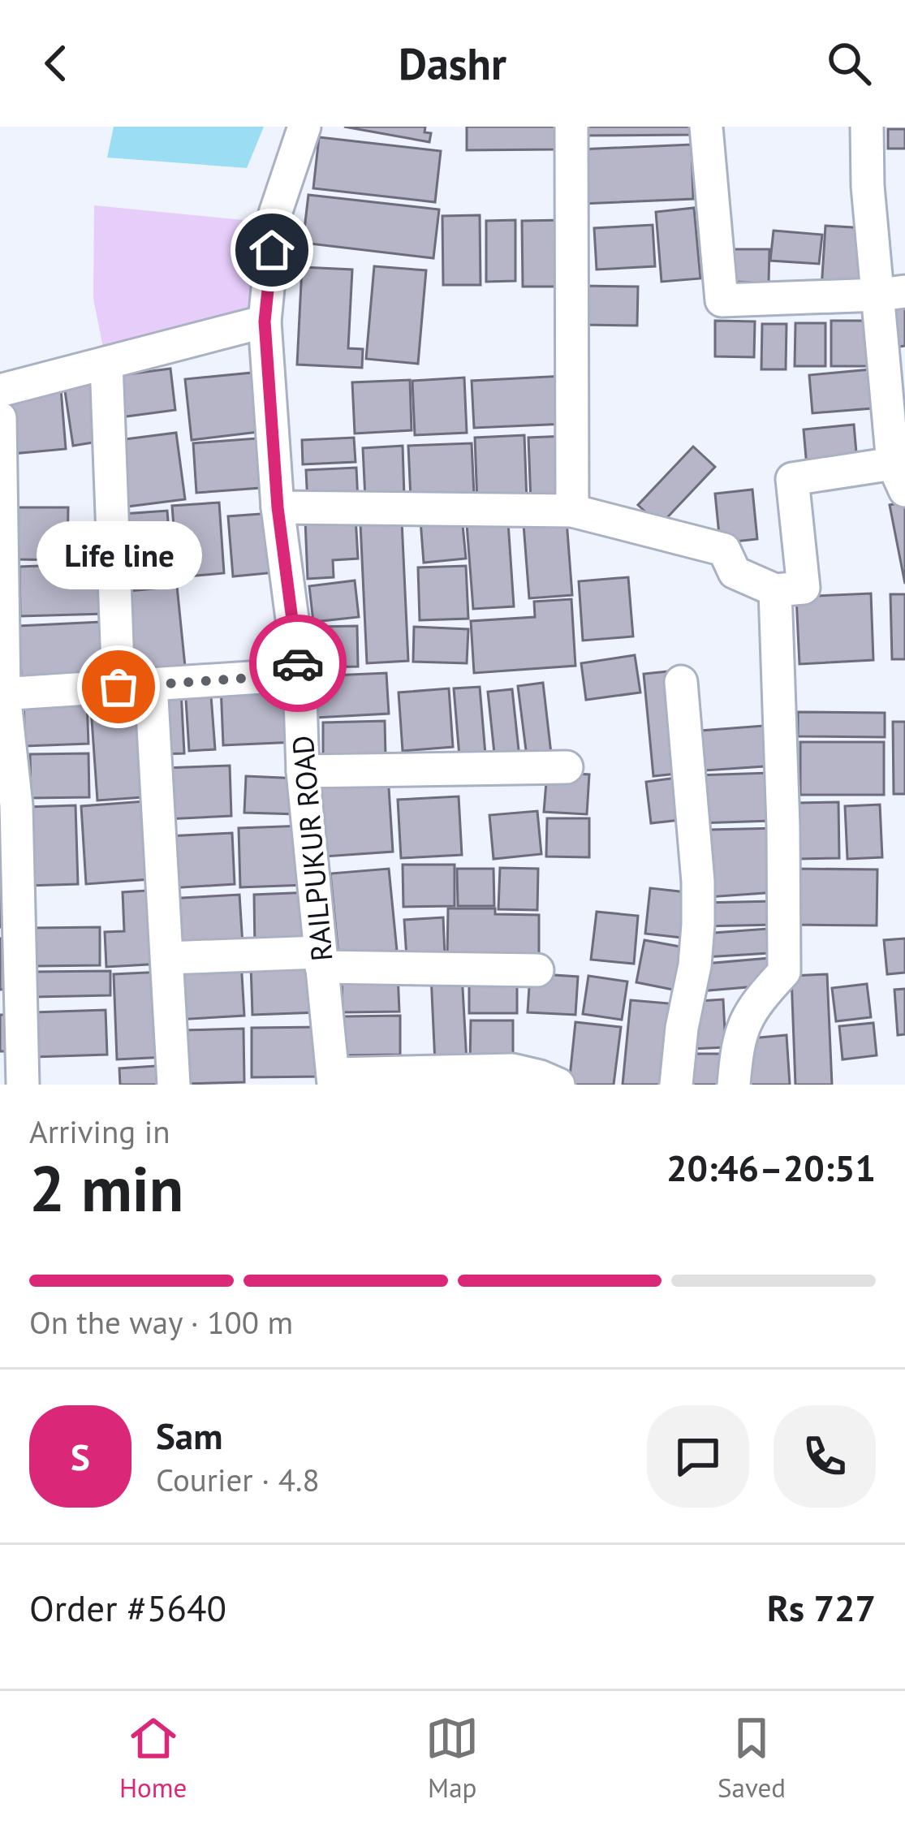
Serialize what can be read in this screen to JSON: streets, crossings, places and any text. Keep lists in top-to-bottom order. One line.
{"streets":{"street":["RAILPUKUR ROAD"]},"places":["Life line"],"page":{"header":"Dashr","bubble":"Life line","heading":["2 min","Arriving in","20:46–20:51"],"panel":["Sam","Courier · 4.8","Order #5640","Rs 727"],"bar":"On the way · 100 m","round":"S","tabs":["Home","Map","Saved"]}}
